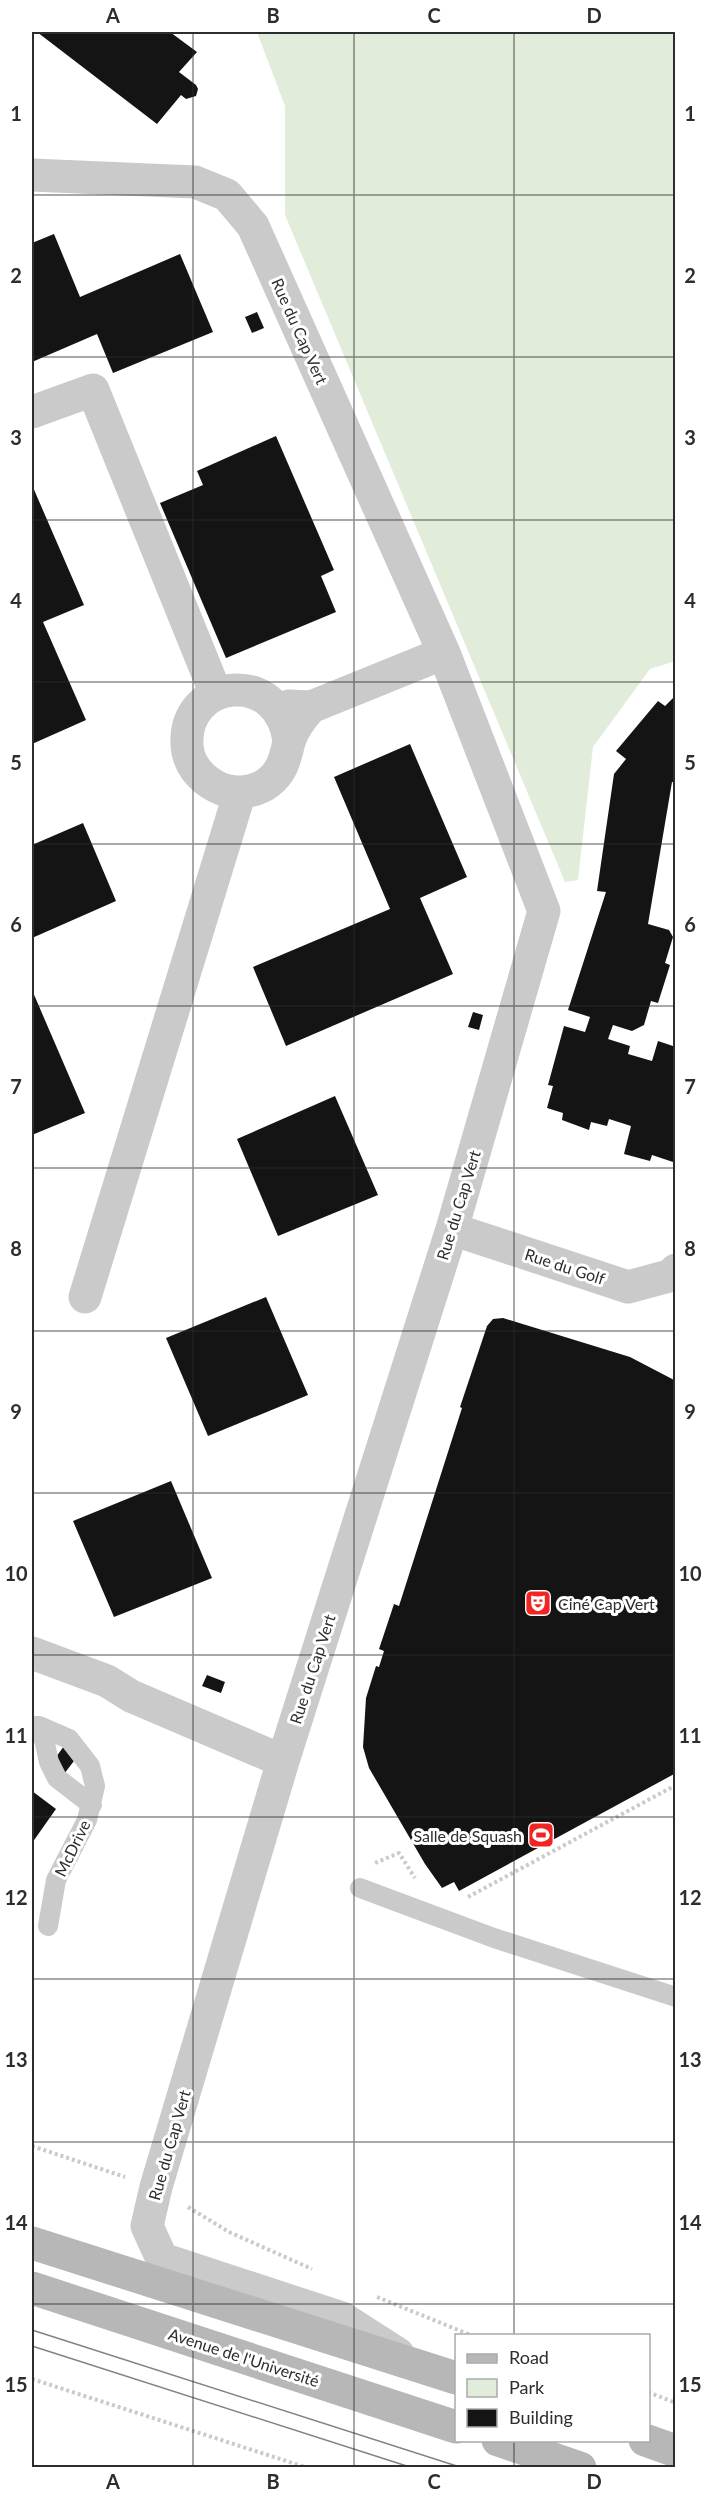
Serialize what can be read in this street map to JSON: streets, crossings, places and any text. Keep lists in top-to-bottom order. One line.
{"streets":{"main road":["Avenue de l'Université"],"street":["Rue du Cap Vert","Rue du Golf"],"lane":["McDrive"]},"crossings":[["Rue du Cap Vert","Rue du Golf"]],"places":{"theatre":["Ciné Cap Vert"],"sports":["Salle de Squash"]},"legend":["Road","Park","Building"],"grid":{"columns":["A","B","C","D"],"rows":["1","2","3","4","5","6","7","8","9","10","11","12","13","14","15"]}}
